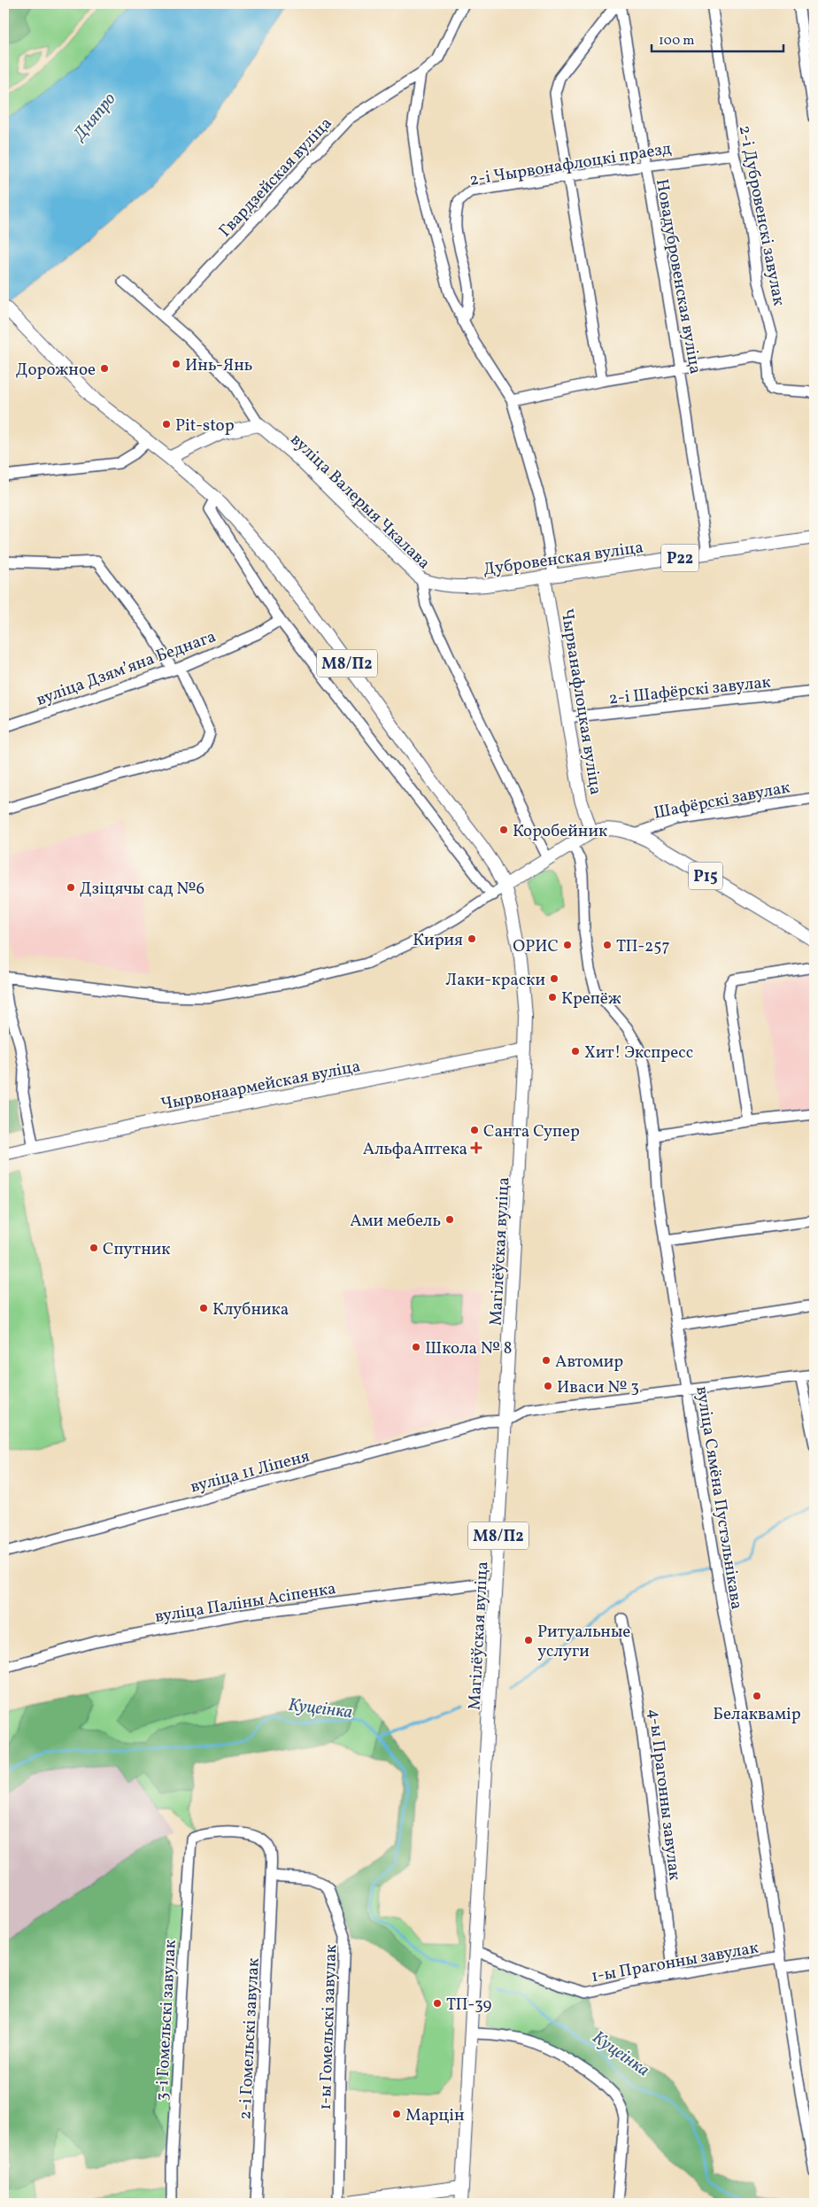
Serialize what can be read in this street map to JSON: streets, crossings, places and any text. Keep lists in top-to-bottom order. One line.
{"streets":{"main road":["вуліца Валерыя Чкалава","Дубровенская вуліца","Р22","М8/П2","Чырванафлоцкая вуліца","Р15","Чырвонаармейская вуліца","Магілёўская вуліца"],"street":["2-і Чырвонафлоцкі праезд","Гвардзейская вуліца","2-і Дубровенскі завулак","Новадубровенская вуліца","вуліца Дзямʼяна Беднага","2-і Шафёрскі завулак","Шафёрскі завулак","вуліца 11 Ліпеня","вуліца Сямёна Пустэльнікава","вуліца Паліны Асіпенка","4-ы Прагонны завулак","1-ы Прагонны завулак","3-і Гомельскі завулак","1-ы Гомельскі завулак","2-і Гомельскі завулак"]},"crossings":[["2-і Чырвонафлоцкі праезд","2-і Дубровенскі завулак"],["2-і Чырвонафлоцкі праезд","Новадубровенская вуліца"],["2-і Чырвонафлоцкі праезд","Чырванафлоцкая вуліца"],["Гвардзейская вуліца","вуліца Валерыя Чкалава"],["Гвардзейская вуліца","Чырванафлоцкая вуліца"],["Новадубровенская вуліца","Дубровенская вуліца"],["вуліца Валерыя Чкалава","Дубровенская вуліца"],["вуліца Валерыя Чкалава","Р15"],["Дубровенская вуліца","Чырванафлоцкая вуліца"],["М8/П2","Р15"],["М8/П2","Магілёўская вуліца"],["2-і Шафёрскі завулак","Чырванафлоцкая вуліца"],["Чырванафлоцкая вуліца","Р15"],["Шафёрскі завулак","Р15"],["Р15","Магілёўская вуліца"],["Р15","вуліца Сямёна Пустэльнікава"],["Чырвонаармейская вуліца","Магілёўская вуліца"],["Магілёўская вуліца","вуліца 11 Ліпеня"],["Магілёўская вуліца","вуліца Паліны Асіпенка"],["Магілёўская вуліца","1-ы Прагонны завулак"],["вуліца Сямёна Пустэльнікава","1-ы Прагонны завулак"],["4-ы Прагонны завулак","1-ы Прагонны завулак"],["3-і Гомельскі завулак","2-і Гомельскі завулак"],["1-ы Гомельскі завулак","2-і Гомельскі завулак"]],"water":["Дняпро","Куцеінка"],"places":{"other":["Инь-Янь","Дорожное","Pit-stop","Коробейник","Дзіцячы сад №6","Кирия","ОРИС","ТП-257","Лаки-краски","Крепёж","Хит! Экспресс","Санта Супер","Ами мебель","Спутник","Клубника","Школа № 8","Автомир","Иваси № 3","Ритуальные услуги","Белаквамір","ТП-39","Марцін"],"health":["АльфаАптека"]},"scale_bar":"100 m"}
